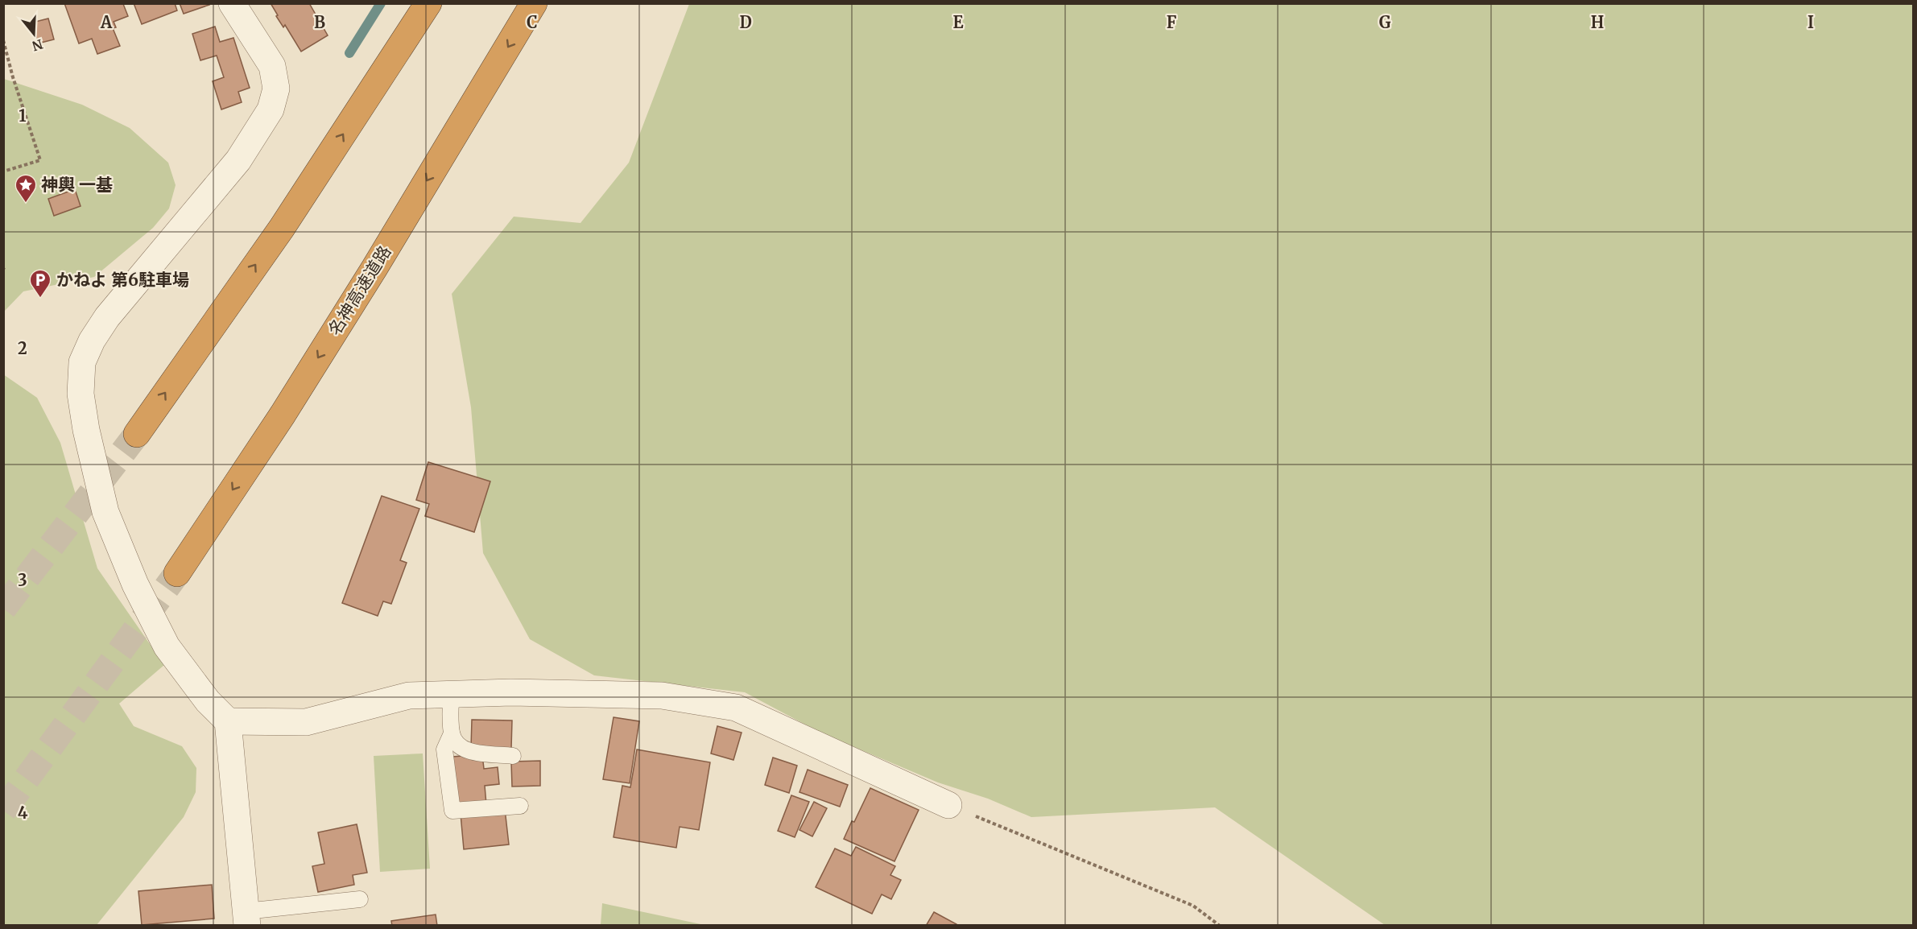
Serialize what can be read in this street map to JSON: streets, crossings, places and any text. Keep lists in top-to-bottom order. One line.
{"streets":{"highway":["名神高速道路"]},"places":{"place":["神輿 一基"],"parking":["かねよ 第6駐車場"]},"north":"bottom","grid":{"columns":["A","B","C","D","E","F","G","H","I"],"rows":["1","2","3","4"]}}
